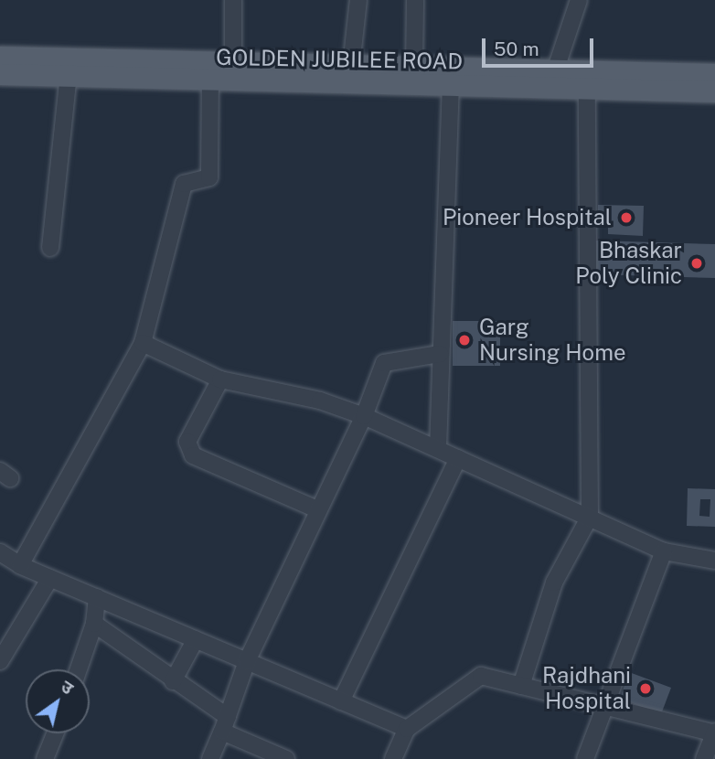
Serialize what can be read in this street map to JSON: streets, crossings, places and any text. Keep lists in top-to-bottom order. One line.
{"streets":{"main road":["GOLDEN JUBILEE ROAD"]},"places":["Pioneer Hospital","Bhaskar Poly Clinic","Garg Nursing Home","Rajdhani Hospital"],"scale_bar":"50 m","north":"top right"}
